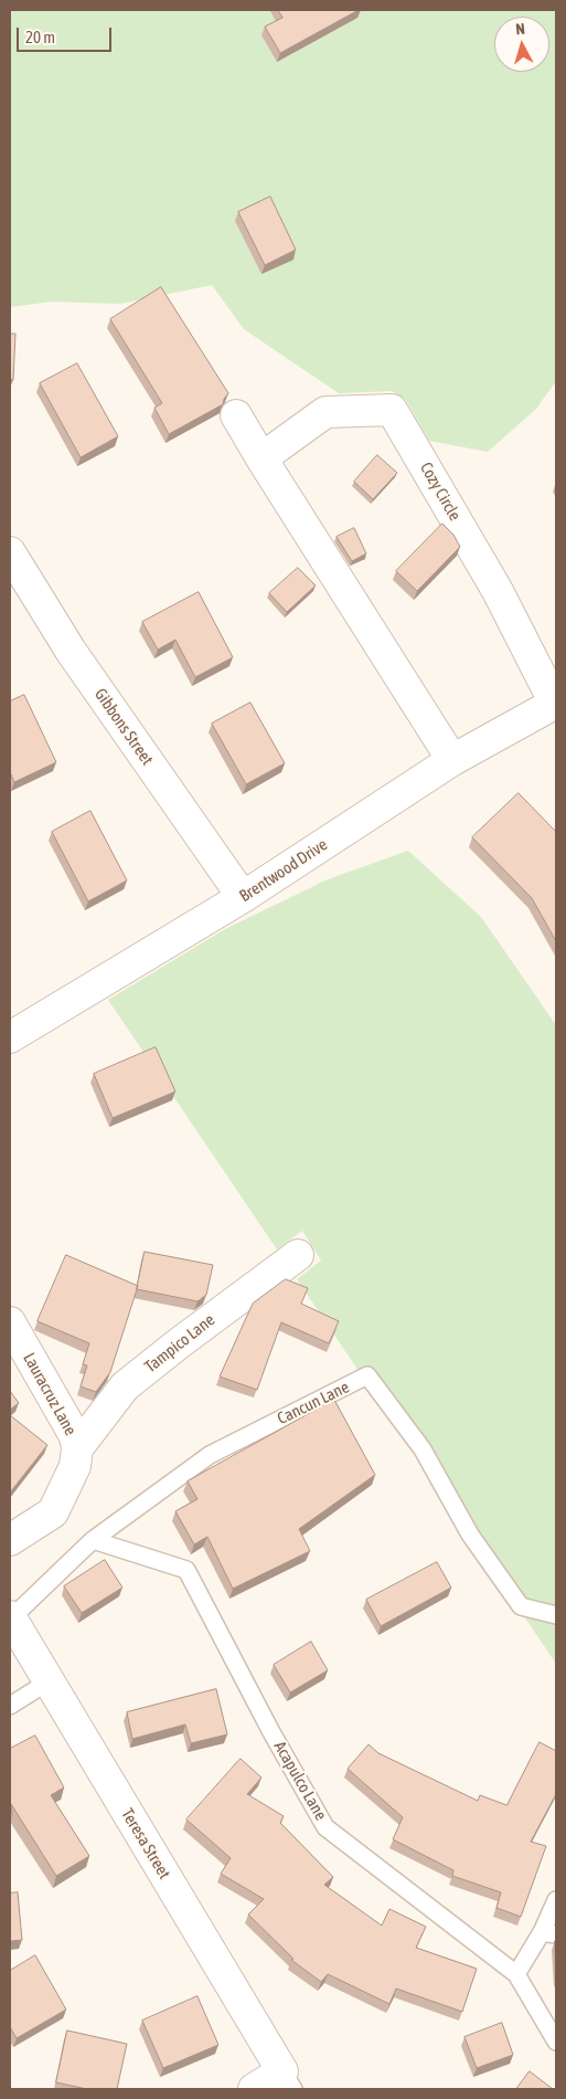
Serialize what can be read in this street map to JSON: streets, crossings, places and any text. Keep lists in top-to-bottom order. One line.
{"streets":{"street":["Cozy Circle","Gibbons Street","Brentwood Drive","Tampico Lane","Lauracruz Lane","Teresa Street"],"lane":["Cancun Lane","Acapulco Lane"]},"crossings":[["Cozy Circle","Brentwood Drive"],["Gibbons Street","Brentwood Drive"],["Tampico Lane","Lauracruz Lane"],["Cancun Lane","Acapulco Lane"],["Cancun Lane","Teresa Street"]],"scale_bar":"20 m","north":"top"}
